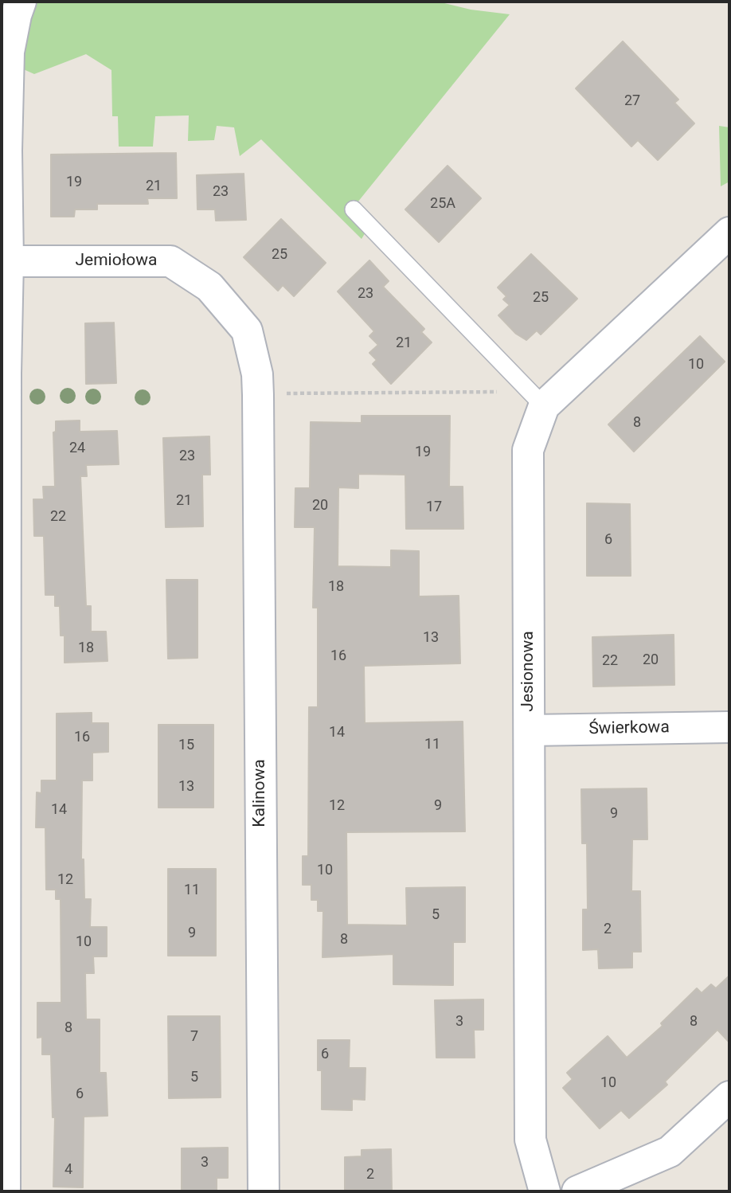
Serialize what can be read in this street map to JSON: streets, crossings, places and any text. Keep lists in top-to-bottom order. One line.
{"streets":{"street":["Jemiołowa","Jesionowa","Świerkowa","Kalinowa"]},"crossings":[["Jemiołowa","Kalinowa"],["Jesionowa","Świerkowa"]],"house_numbers":["27","19","21","23","25A","25","23","25","21","10","8","24","19","23","21","20","17","22","6","18","13","18","16","20","22","14","16","11","15","13","12","9","14","9","10","12","11","5","2","9","8","10","3","8","8","7","6","5","10","6","3","4","2"]}
